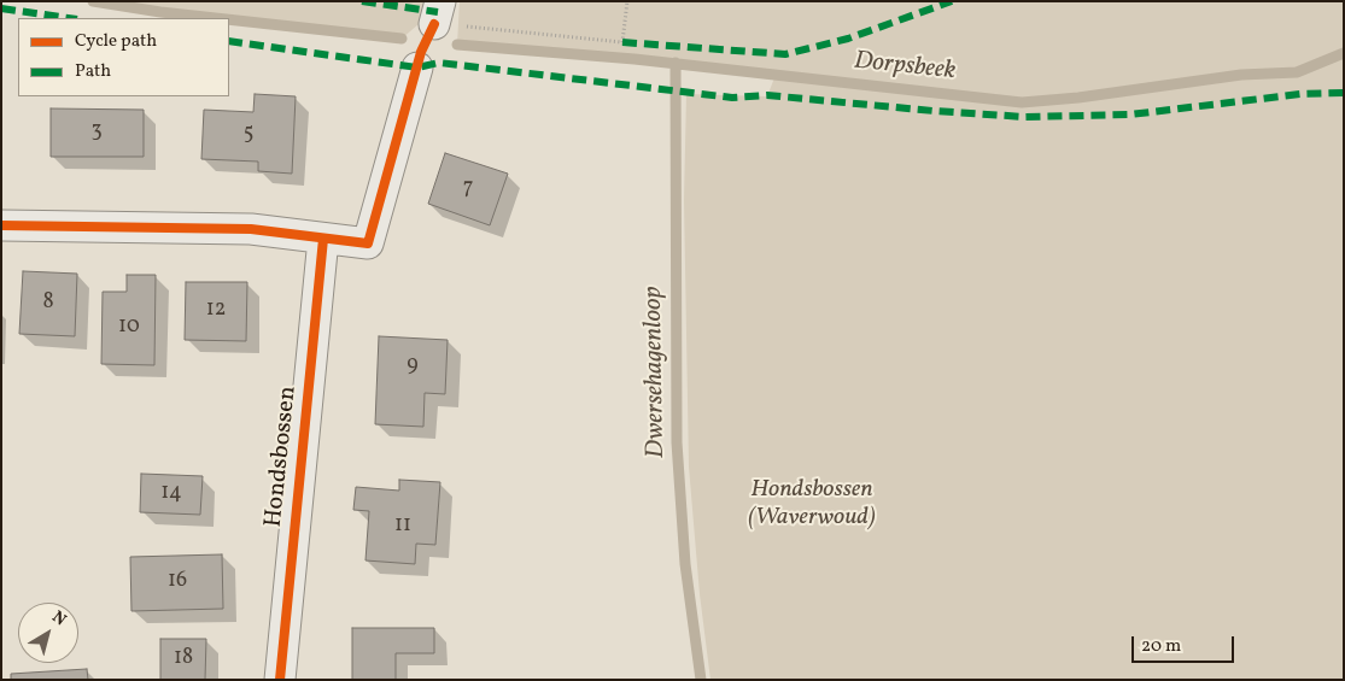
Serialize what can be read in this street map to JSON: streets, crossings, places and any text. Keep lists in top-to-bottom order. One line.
{"streets":{"street":["Hondsbossen"]},"water":["Dorpsbeek","Dwersehagenloop"],"parks":["Hondsbossen (Waverwoud)"],"house_numbers":["3","5","7","8","12","10","9","14","11","16","18"],"legend":["Cycle path","Path"],"scale_bar":"20 m","north":"top right"}
